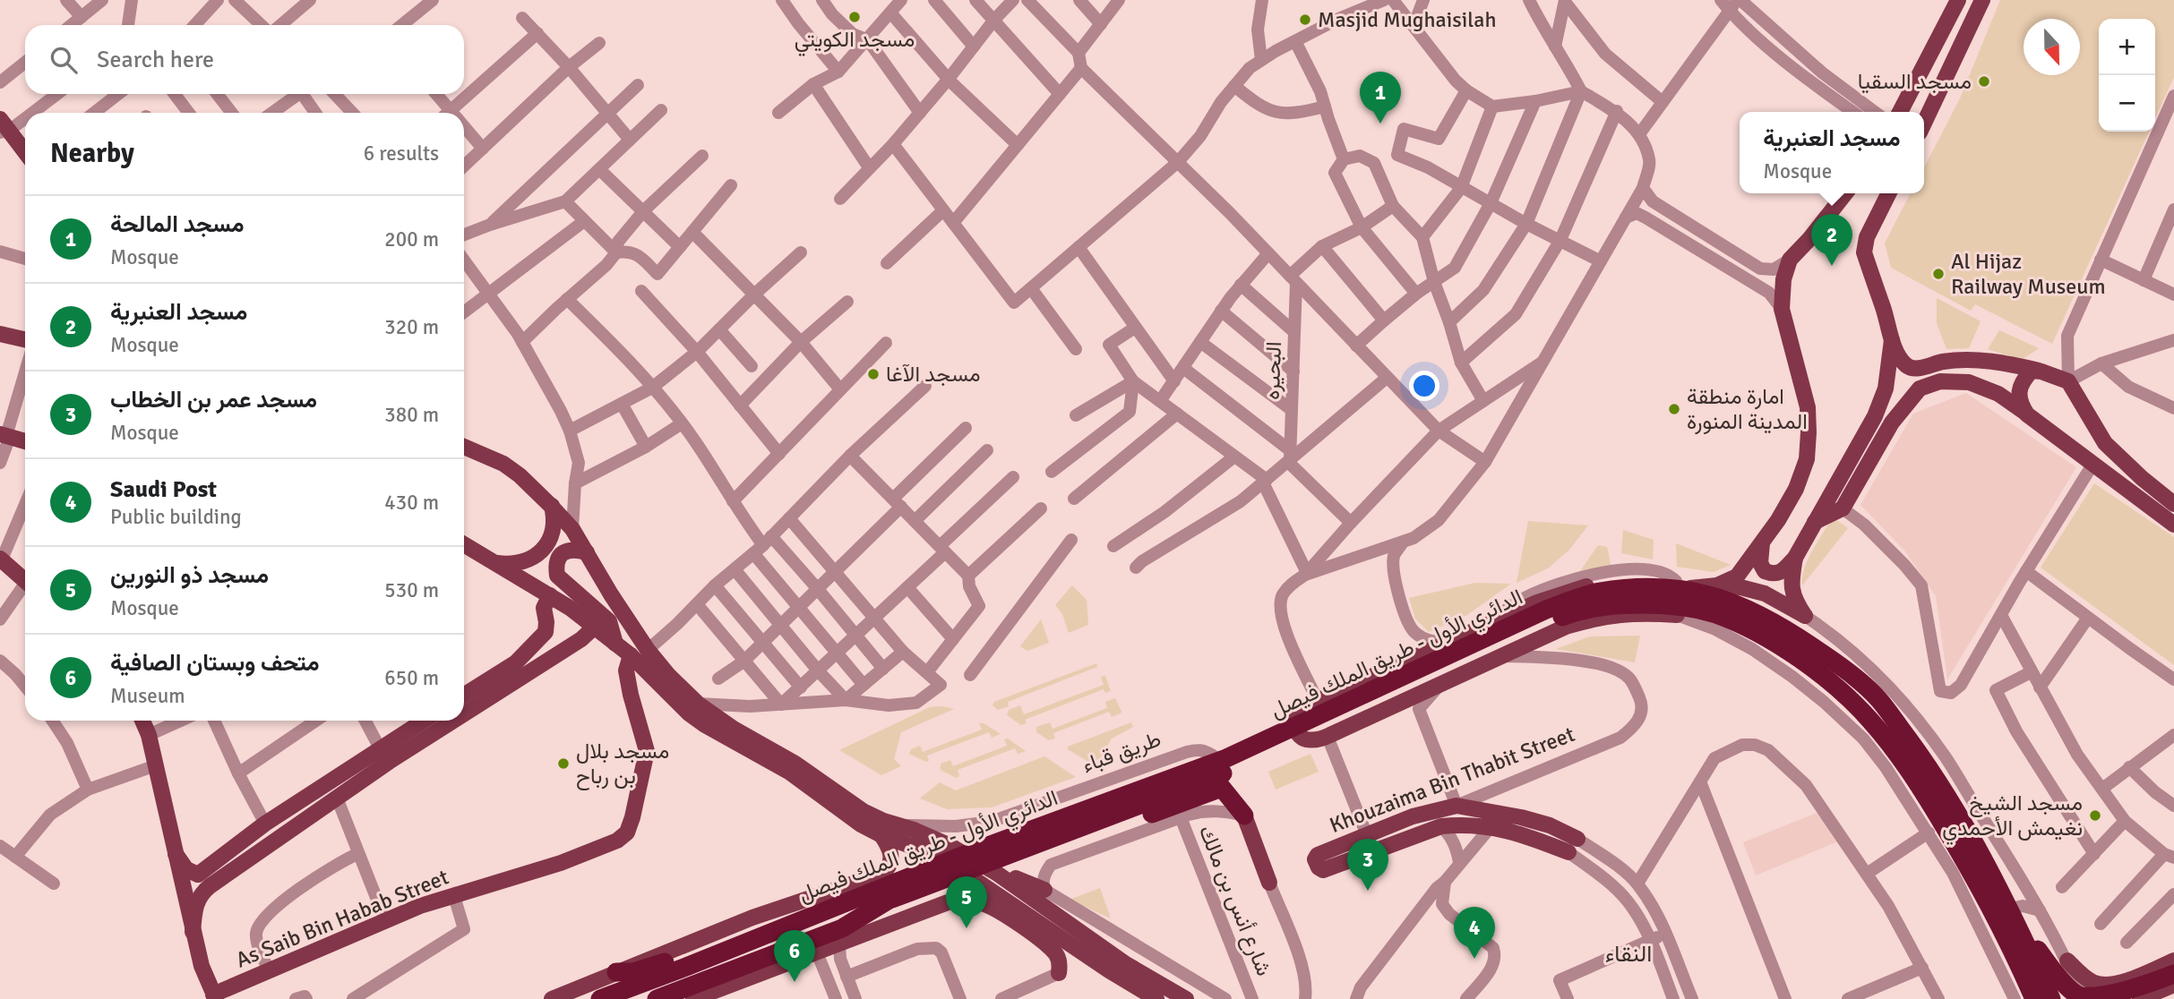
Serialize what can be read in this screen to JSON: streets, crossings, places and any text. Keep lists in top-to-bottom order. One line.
{"streets":{"highway":["الدائري الأول - طريق الملك فيصل"],"main road":["Khouzaima Bin Thabit Street","As Saib Bin Habab Street"],"street":["البحيره","طريق قباء","شارع أنس بن مالك"]},"districts":["النقاء"],"places":["مسجد الكويتي","Masjid Mughaisilah","مسجد السقيا","Al Hijaz Railway Museum","مسجد الآغا","امارة منطقة المدينة المنورة","مسجد بلال بن رباح","مسجد الشيخ نغيمش الأحمدي"],"north":"bottom","page":{"map_buttons":["+","−"],"search":"Search here","pins":["1","2","3","5","4","6"],"popup":["مسجد العنبرية","Mosque"],"heading":["Nearby","6 results"],"list":[{"mark":"1","name":"مسجد المالحة","note":"Mosque","value":"200 m"},{"mark":"2","name":"مسجد العنبرية","note":"Mosque","value":"320 m"},{"mark":"3","name":"مسجد عمر بن الخطاب","note":"Mosque","value":"380 m"},{"mark":"4","name":"Saudi Post","note":"Public building","value":"430 m"},{"mark":"5","name":"مسجد ذو النورين","note":"Mosque","value":"530 m"},{"mark":"6","name":"متحف وبستان الصافية","note":"Museum","value":"650 m"}]}}
